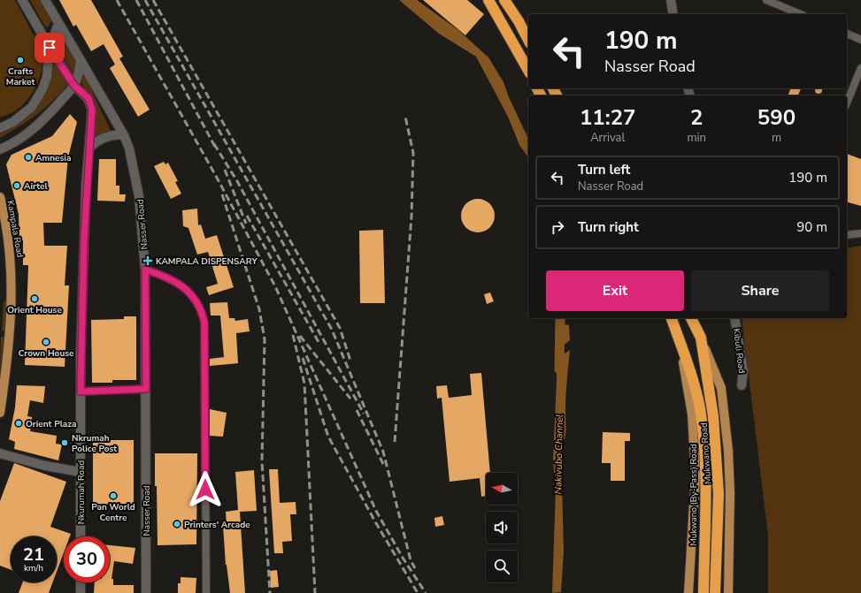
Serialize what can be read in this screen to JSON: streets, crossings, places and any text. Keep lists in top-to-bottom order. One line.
{"streets":{"highway":["Mukwano Road","Mukwano (By-Pass) Road"],"main road":["Kampala Road"],"street":["Nasser Road","Kibuli Road","Nkurumah Road"]},"water":["Nakivubo Channel"],"places":{"other":["Crafts Market","Amnesia","Airtel","Orient House","Crown House","Orient Plaza","Nkrumah Police Post","Pan World Centre","Printers' Arcade"],"health":["KAMPALA DISPENSARY"]},"north":"left","page":{"turn":["190 m","Nasser Road"],"eta":["11:27","Arrival","2","min","590","m"],"list":[{"name":"Turn left","note":"Nasser Road","value":"190 m"},{"name":"Turn right","value":"90 m"}],"buttons":["Exit","Share"],"speed":"21 km/h","limit":"30"}}
